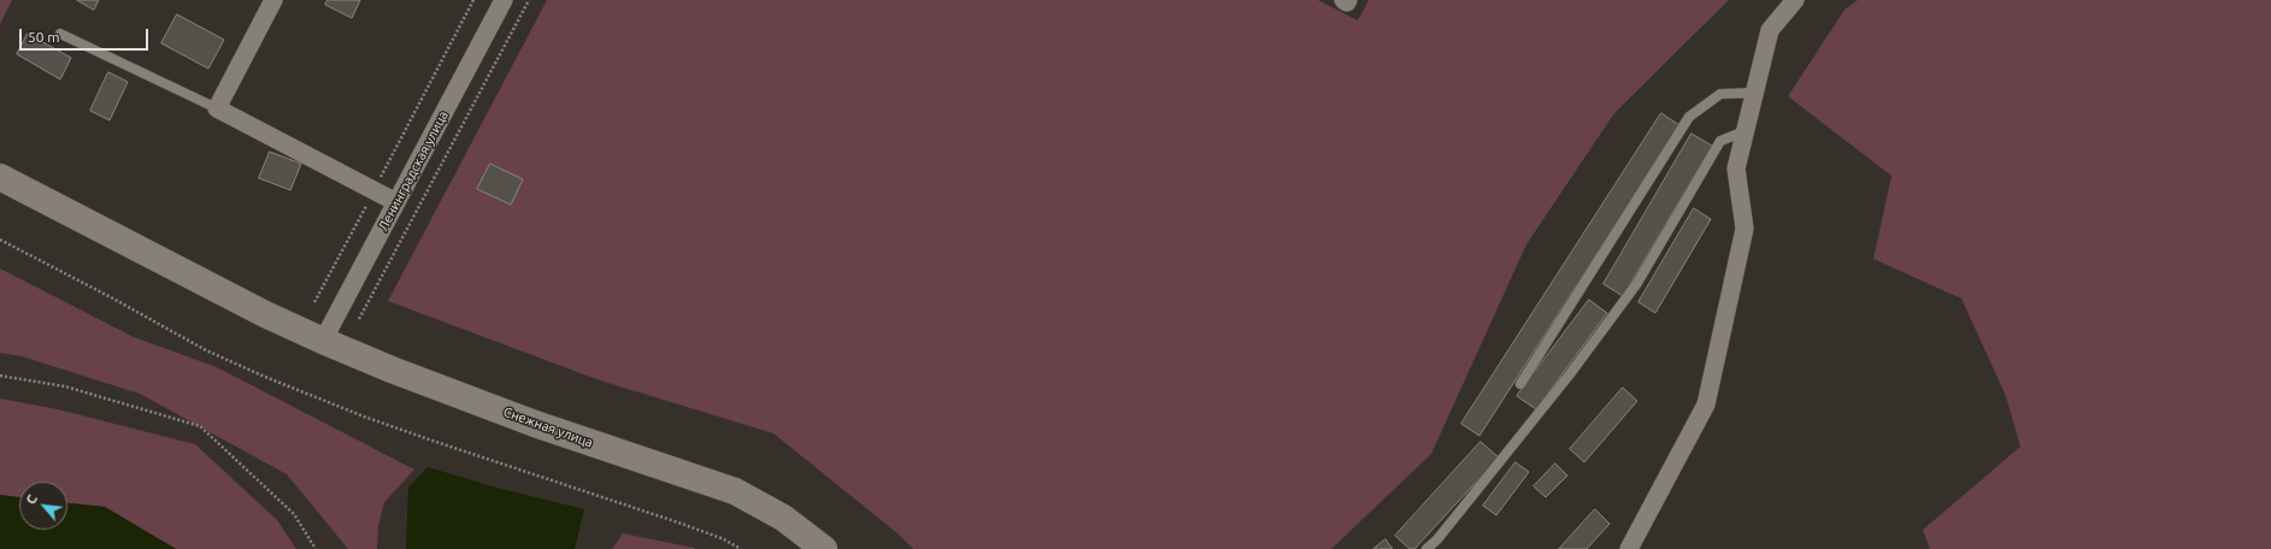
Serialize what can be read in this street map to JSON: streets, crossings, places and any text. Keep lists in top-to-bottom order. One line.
{"streets":{"street":["Ленинградская улица","Снежная улица"]},"crossings":[["Ленинградская улица","Снежная улица"]],"scale_bar":"50 m","north":"top left"}
